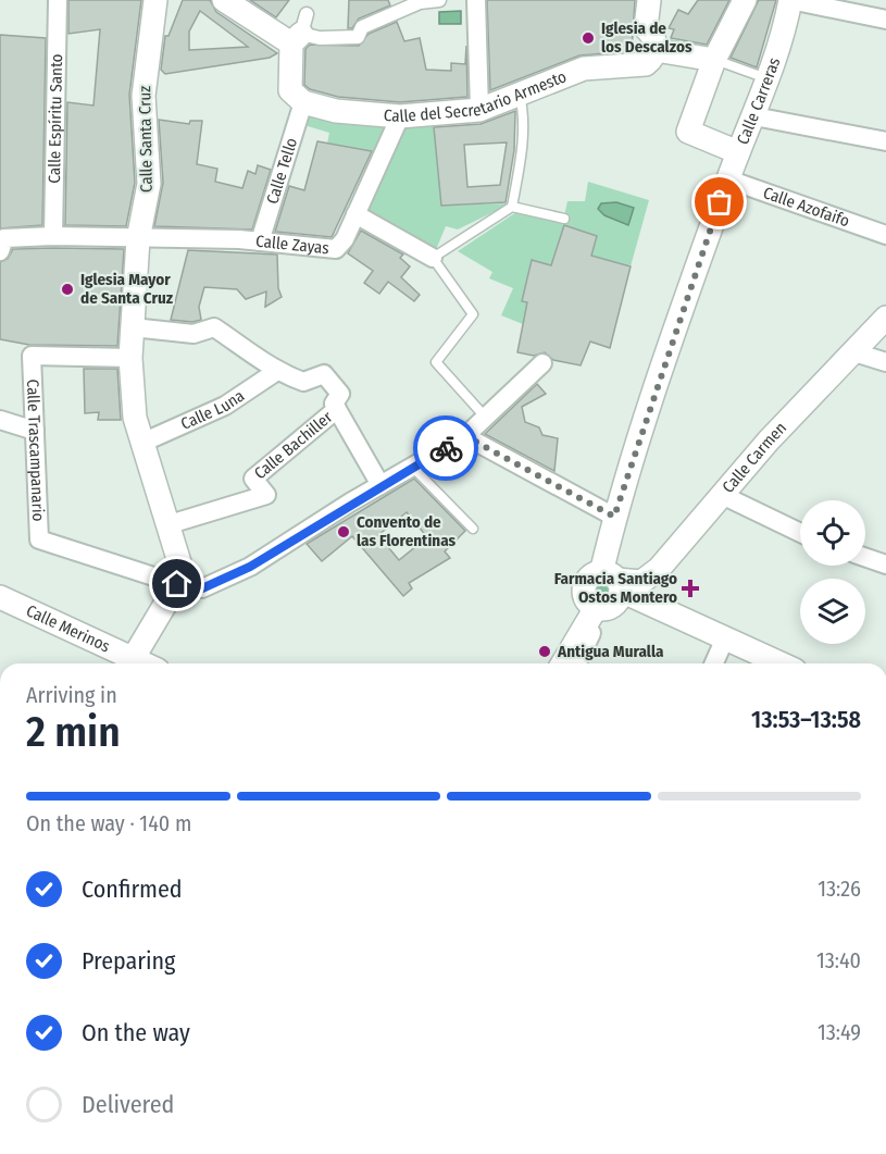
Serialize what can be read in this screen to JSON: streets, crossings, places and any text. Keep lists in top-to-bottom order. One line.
{"streets":{"street":["Calle del Secretario Armesto","Calle Carreras","Calle Espíritu Santo","Calle Santa Cruz","Calle Tello","Calle Azofaifo","Calle Zayas","Calle Luna","Calle Bachiller","Calle Trascampanario","Calle Carmen","Calle Merinos"]},"crossings":[["Calle del Secretario Armesto","Calle Tello"],["Calle del Secretario Armesto","Calle Zayas"],["Calle Carreras","Calle Azofaifo"],["Calle Carreras","Calle Carmen"],["Calle Espíritu Santo","Calle Zayas"],["Calle Santa Cruz","Calle Zayas"],["Calle Santa Cruz","Calle Luna"],["Calle Santa Cruz","Calle Bachiller"],["Calle Santa Cruz","Calle Trascampanario"],["Calle Tello","Calle Zayas"]],"places":{"other":["Iglesia de los Descalzos","Iglesia Mayor de Santa Cruz","Convento de las Florentinas","Antigua Muralla"],"health":["Farmacia Santiago Ostos Montero"]},"page":{"heading":["2 min","Arriving in","13:53–13:58"],"bar":"On the way · 140 m","list":[["Confirmed","13:26"],["Preparing","13:40"],["On the way","13:49"],"Delivered"]}}
